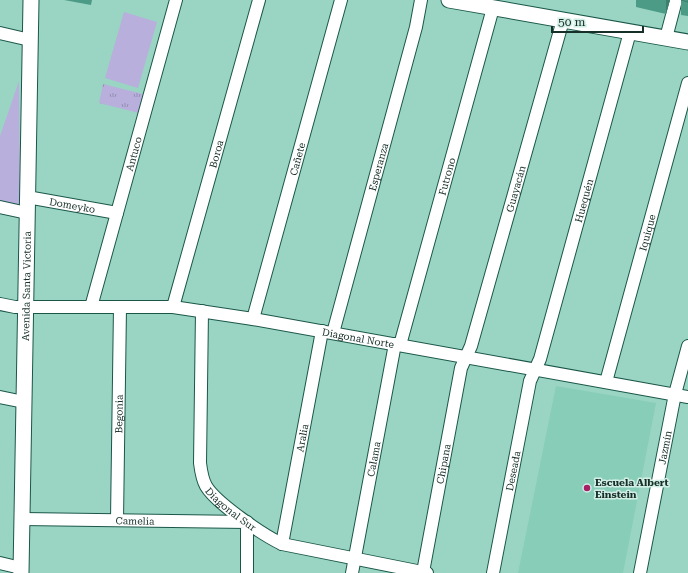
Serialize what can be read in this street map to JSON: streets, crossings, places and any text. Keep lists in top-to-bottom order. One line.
{"streets":{"street":["Boroa","Antuco","Cañete","Esperanza","Futrono","Guayacán","Huequén","Domeyko","Iquique","Avenida Santa Victoria","Diagonal Norte","Begonia","Aralia","Jazmín","Calama","Chipana","Deseada","Diagonal Sur","Camelia"]},"crossings":[["Boroa","Diagonal Norte"],["Antuco","Domeyko"],["Antuco","Diagonal Norte"],["Cañete","Diagonal Norte"],["Esperanza","Diagonal Norte"],["Esperanza","Aralia"],["Futrono","Diagonal Norte"],["Futrono","Calama"],["Guayacán","Diagonal Norte"],["Guayacán","Chipana"],["Huequén","Diagonal Norte"],["Huequén","Deseada"],["Domeyko","Avenida Santa Victoria"],["Iquique","Diagonal Norte"],["Avenida Santa Victoria","Diagonal Norte"],["Avenida Santa Victoria","Camelia"],["Diagonal Norte","Begonia"],["Diagonal Norte","Aralia"],["Diagonal Norte","Jazmín"],["Diagonal Norte","Calama"],["Diagonal Norte","Chipana"],["Diagonal Norte","Deseada"],["Diagonal Norte","Diagonal Sur"],["Begonia","Camelia"],["Aralia","Diagonal Sur"],["Calama","Diagonal Sur"],["Chipana","Diagonal Sur"],["Diagonal Sur","Camelia"]],"places":["Escuela Albert Einstein"],"scale_bar":"50 m"}
